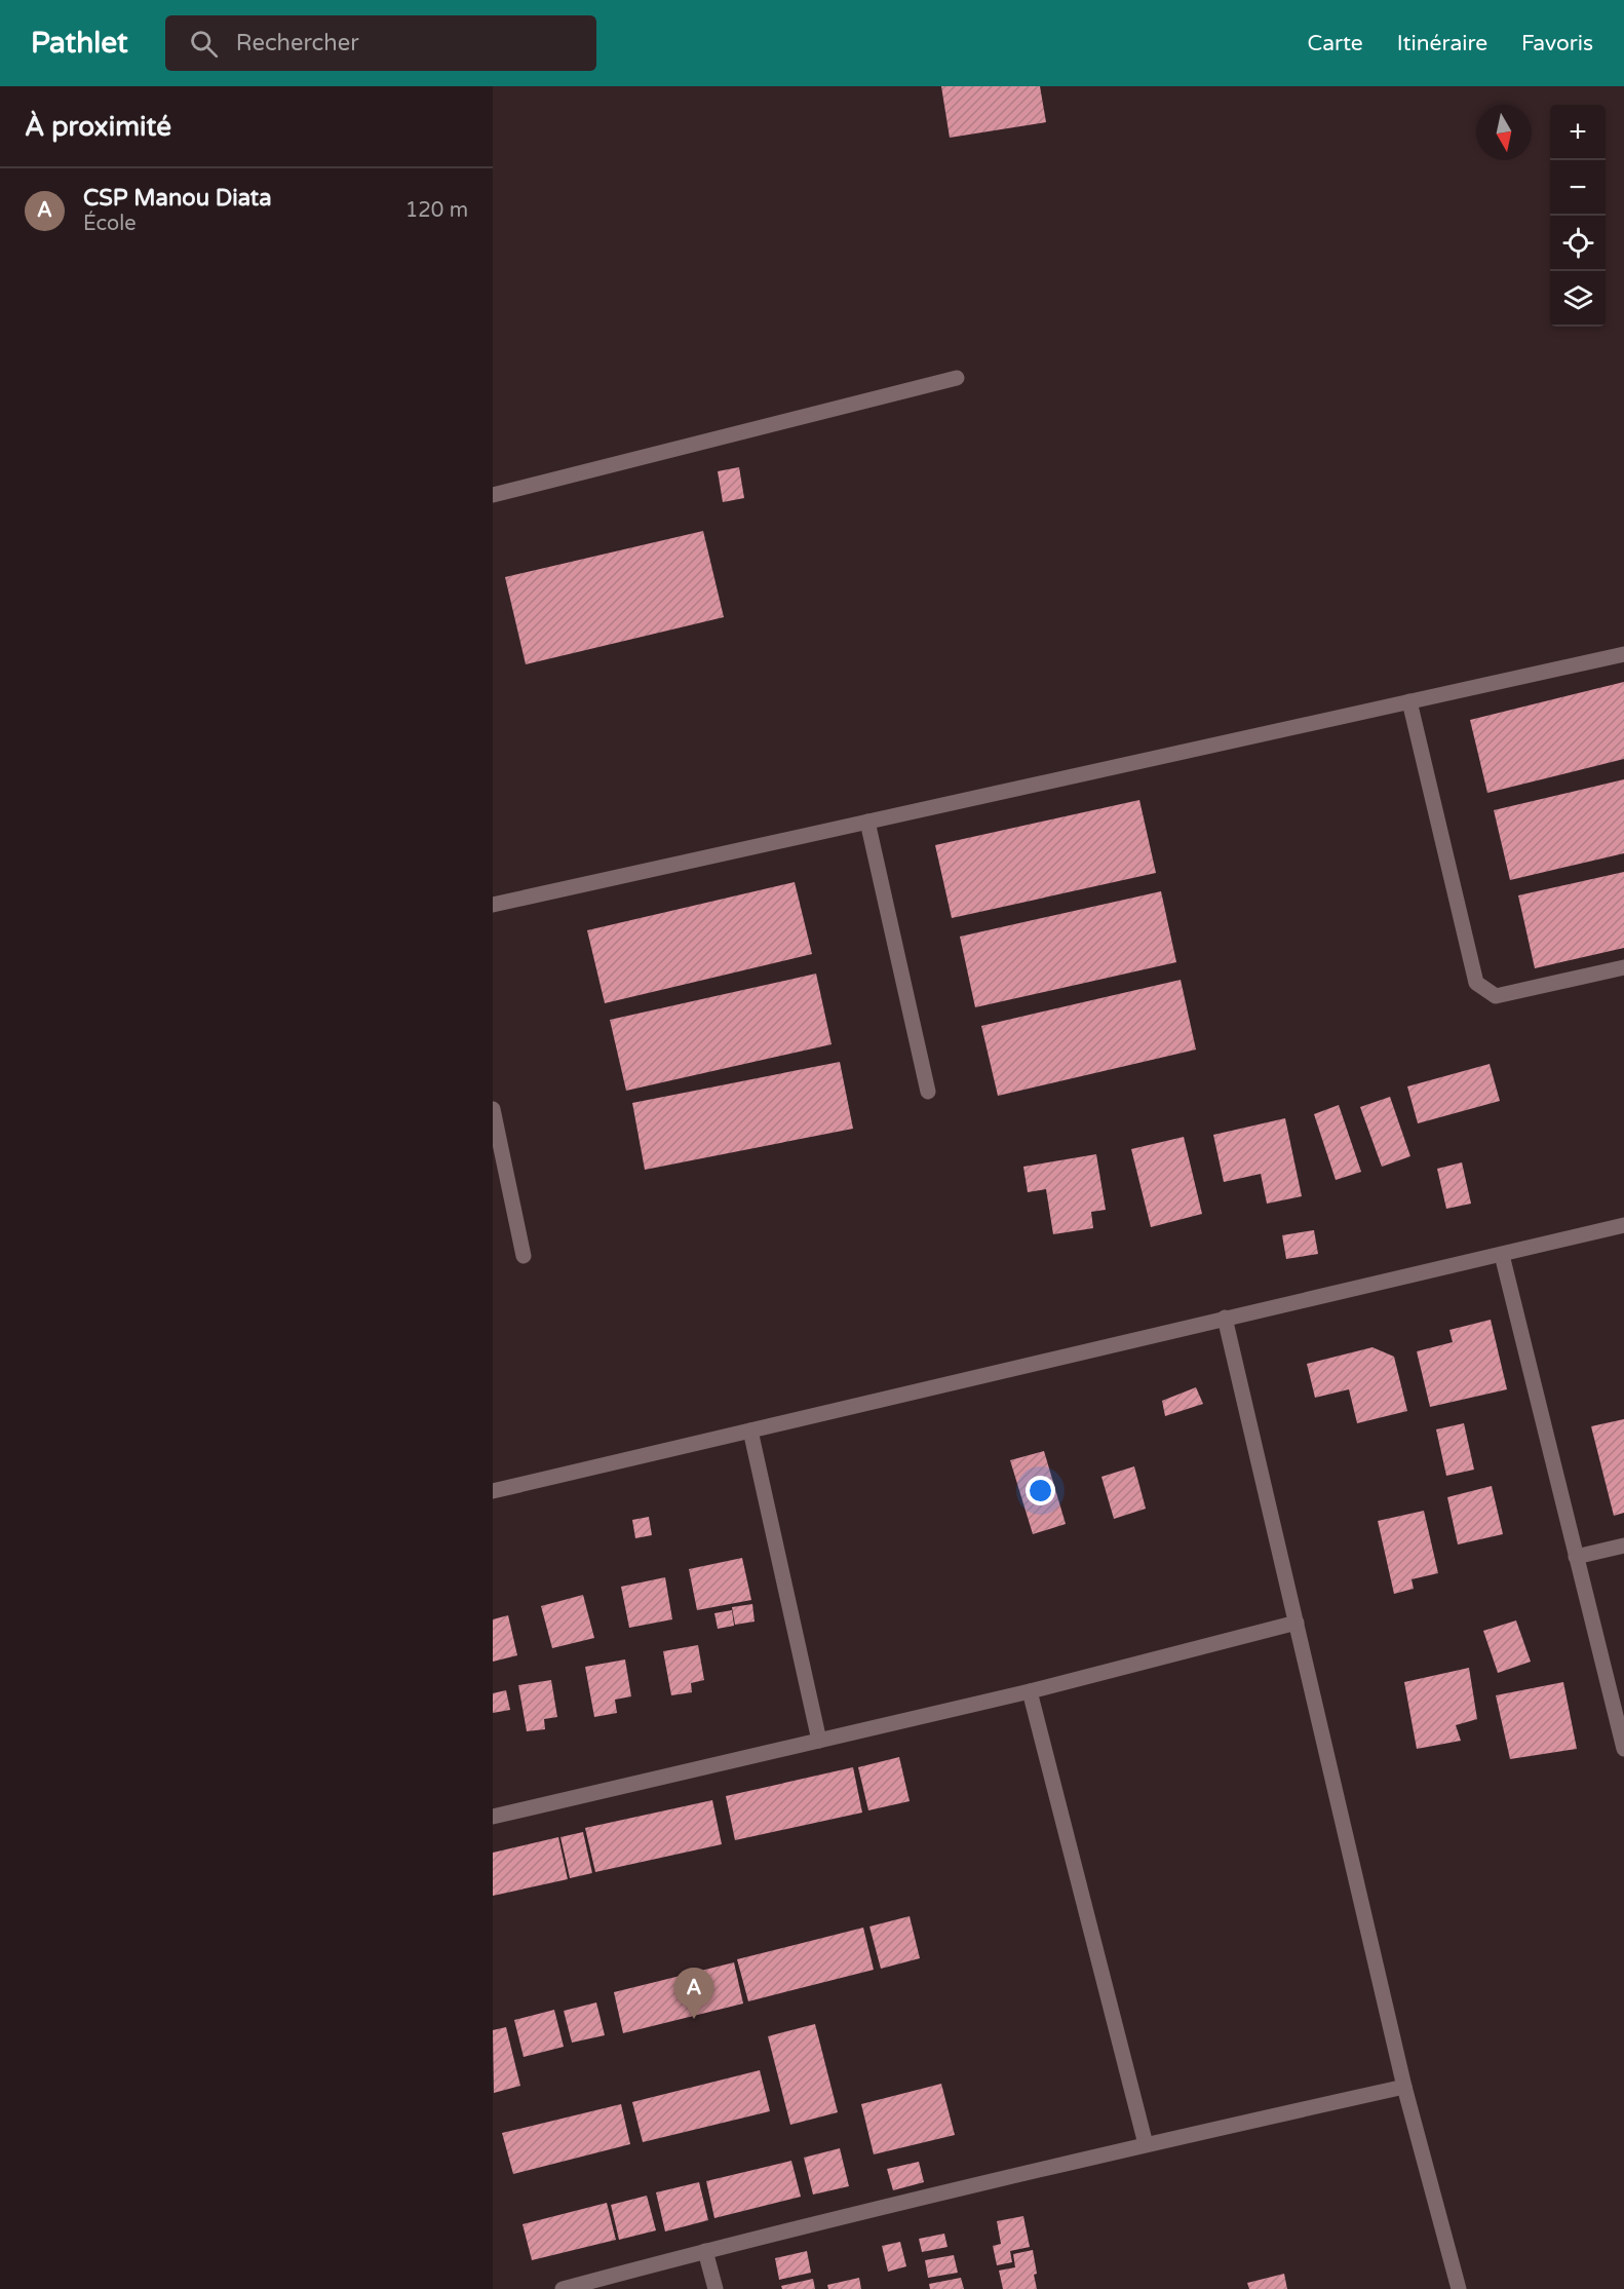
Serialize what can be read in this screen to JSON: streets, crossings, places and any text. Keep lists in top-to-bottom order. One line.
{"north":"bottom","page":{"header":"Pathlet","search":"Rechercher","nav":["Carte","Itinéraire","Favoris"],"heading":"À proximité","map_buttons":["+","−"],"list":[{"mark":"A","name":"CSP Manou Diata","note":"École","value":"120 m"}],"pins":"A"}}
